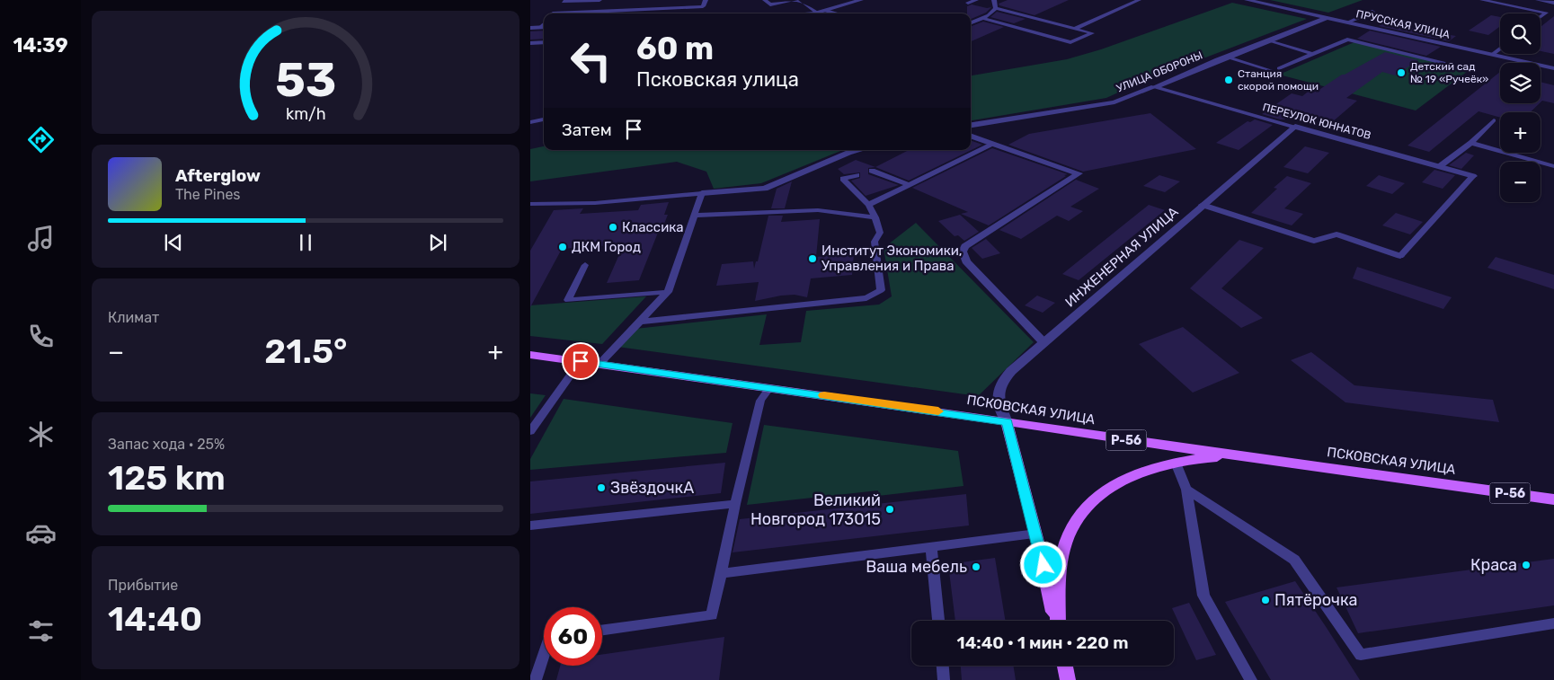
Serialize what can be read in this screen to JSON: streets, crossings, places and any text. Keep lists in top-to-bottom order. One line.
{"streets":{"main road":["ПСКОВСКАЯ УЛИЦА","Р-56"],"street":["ПРУССКАЯ УЛИЦА","УЛИЦА ОБОРОНЫ","ПЕРЕУЛОК ЮННАТОВ","ИНЖЕНЕРНАЯ УЛИЦА"]},"crossings":[["ПРУССКАЯ УЛИЦА","УЛИЦА ОБОРОНЫ"],["УЛИЦА ОБОРОНЫ","ПЕРЕУЛОК ЮННАТОВ"],["ПЕРЕУЛОК ЮННАТОВ","ИНЖЕНЕРНАЯ УЛИЦА"],["ИНЖЕНЕРНАЯ УЛИЦА","ПСКОВСКАЯ УЛИЦА"]],"places":["Детский сад № 19 «Ручеёк»","Станция скорой помощи","Классика","ДКМ Город","Институт Экономики, Управления и Права","ЗвёздочкА","Великий Новгород 173015","Краса","Ваша мебель","Пятёрочка"],"page":{"tabs":"14:39","map_buttons":["+","−"],"turn":["60 m","Псковская улица"],"then":"Затем","song":["Afterglow","The Pines"],"tile":["Климат",["Запас хода · 25%","125 km"],["Прибытие","14:40"]],"heat":["−","21.5°","+"],"limit":"60","trip":"14:40 · 1 мин · 220 m","gauge":["53","km/h"]}}
